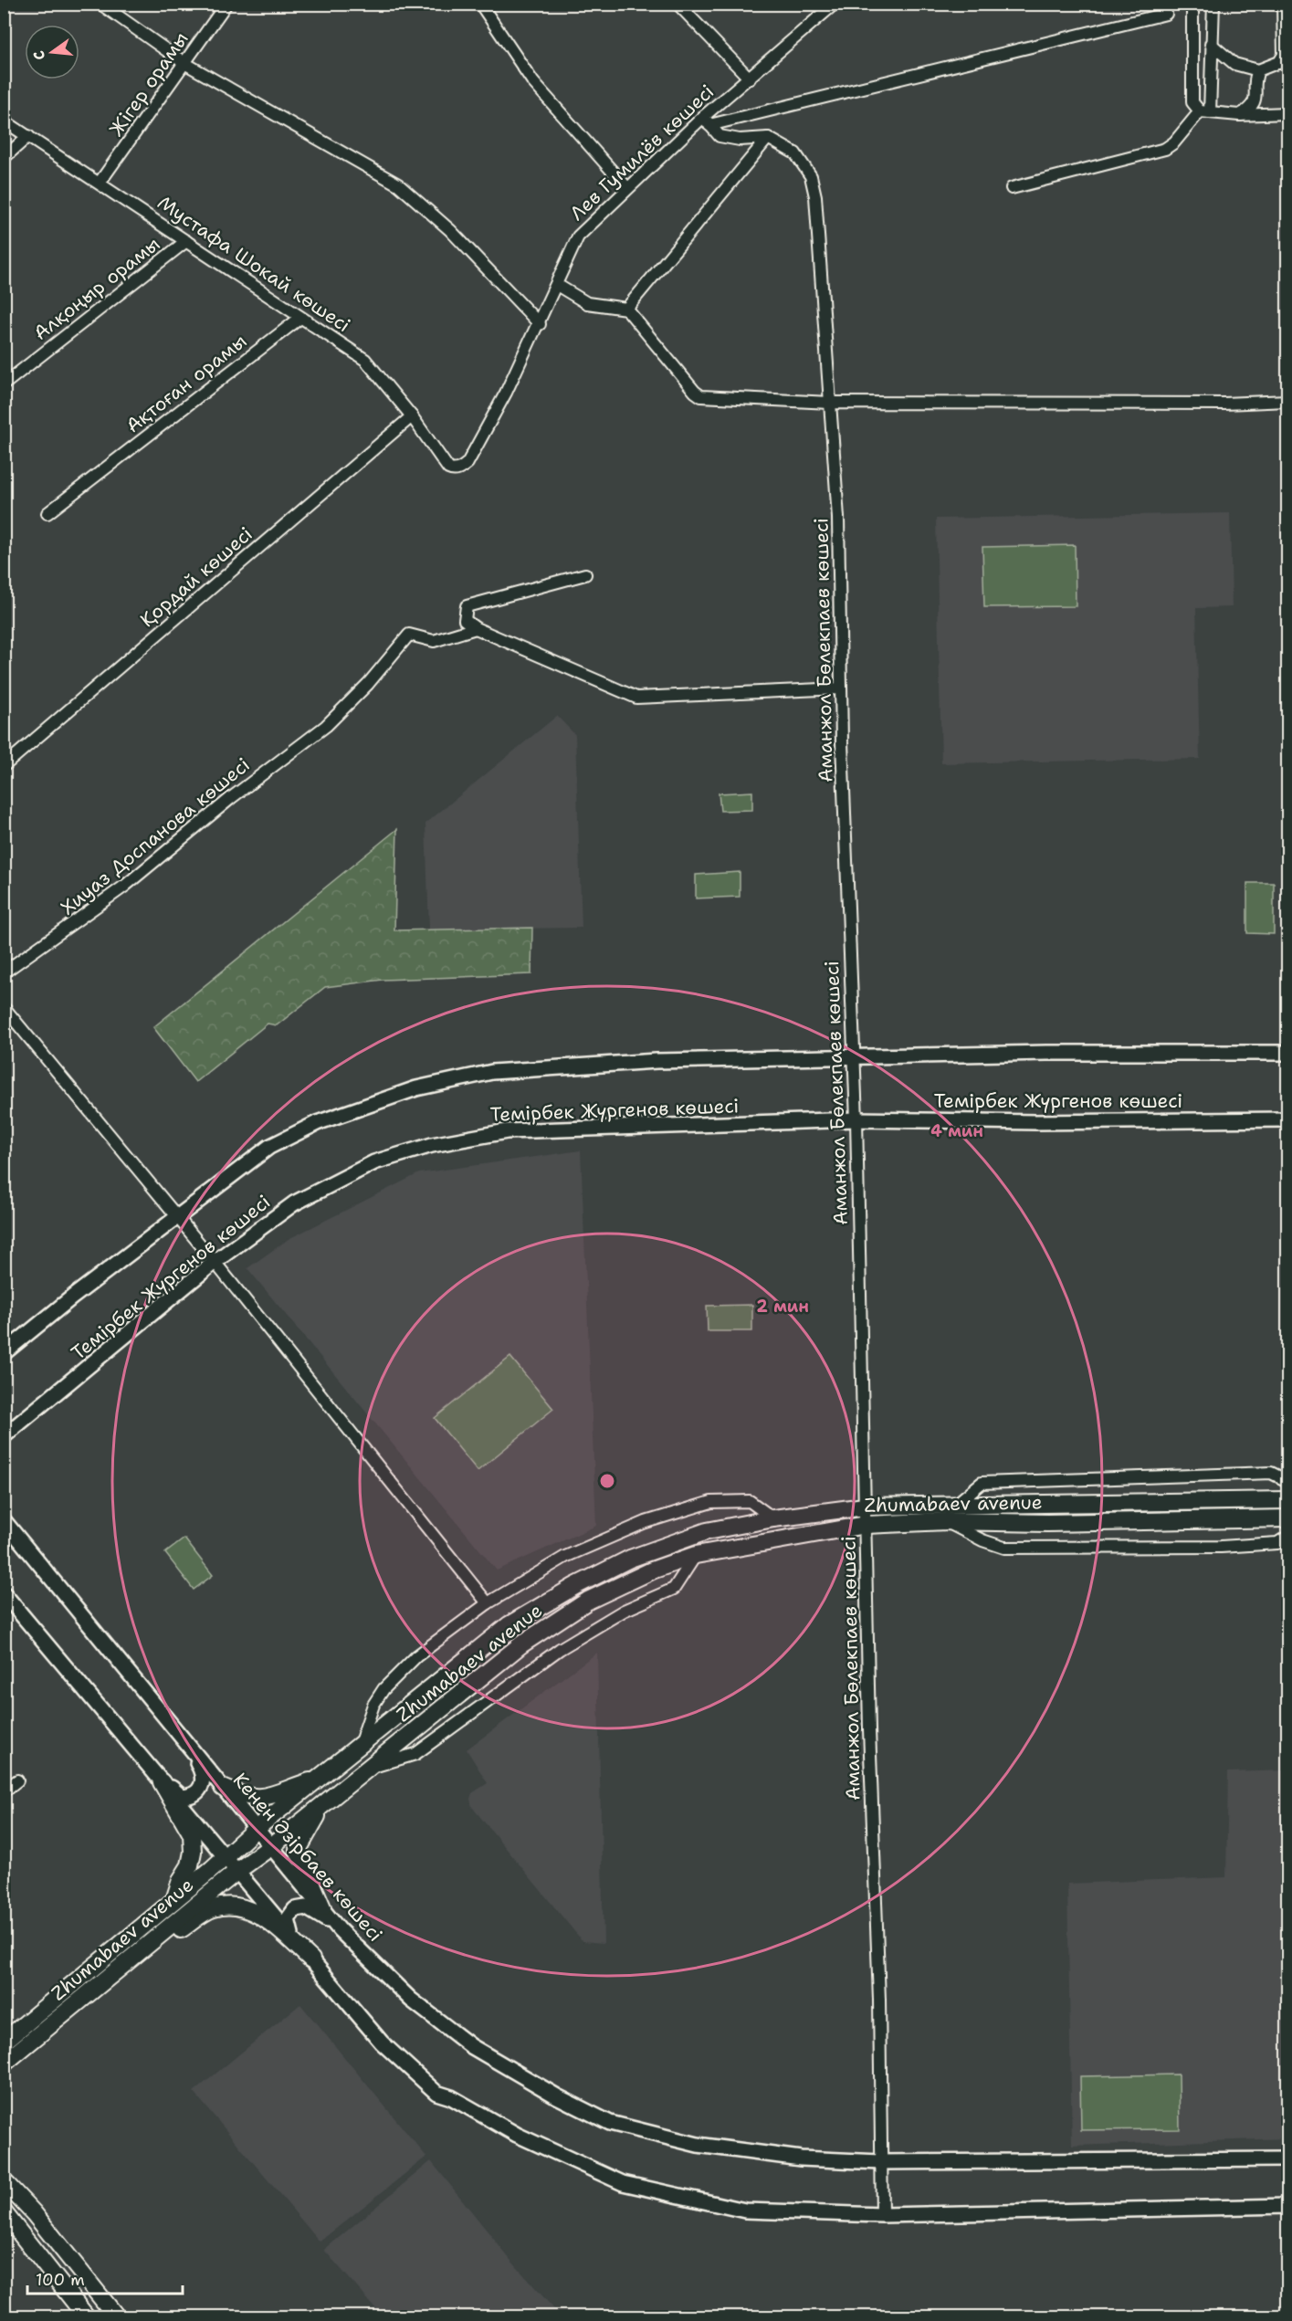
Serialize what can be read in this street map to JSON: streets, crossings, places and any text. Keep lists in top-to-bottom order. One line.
{"streets":{"main road":["Zhumabaev avenue"],"street":["Жігер орамы","Лев Гумилёв көшесі","Мустафа Шокай көшесі","Алқоңыр орамы","Ақтоған орамы","Қордай көшесі","Аманжол Бөлекпаев көшесі","Хиуаз Доспанова көшесі","Темірбек Жүргенов көшесі","Кенен Әзірбаев көшесі"]},"crossings":[["Жігер орамы","Мустафа Шокай көшесі"],["Лев Гумилёв көшесі","Мустафа Шокай көшесі"],["Мустафа Шокай көшесі","Алқоңыр орамы"],["Мустафа Шокай көшесі","Ақтоған орамы"],["Мустафа Шокай көшесі","Қордай көшесі"],["Аманжол Бөлекпаев көшесі","Темірбек Жүргенов көшесі"],["Аманжол Бөлекпаев көшесі","Zhumabaev avenue"],["Аманжол Бөлекпаев көшесі","Кенен Әзірбаев көшесі"],["Zhumabaev avenue","Кенен Әзірбаев көшесі"]],"scale_bar":"100 m","north":"left","rings":["4 мин","2 мин"]}
